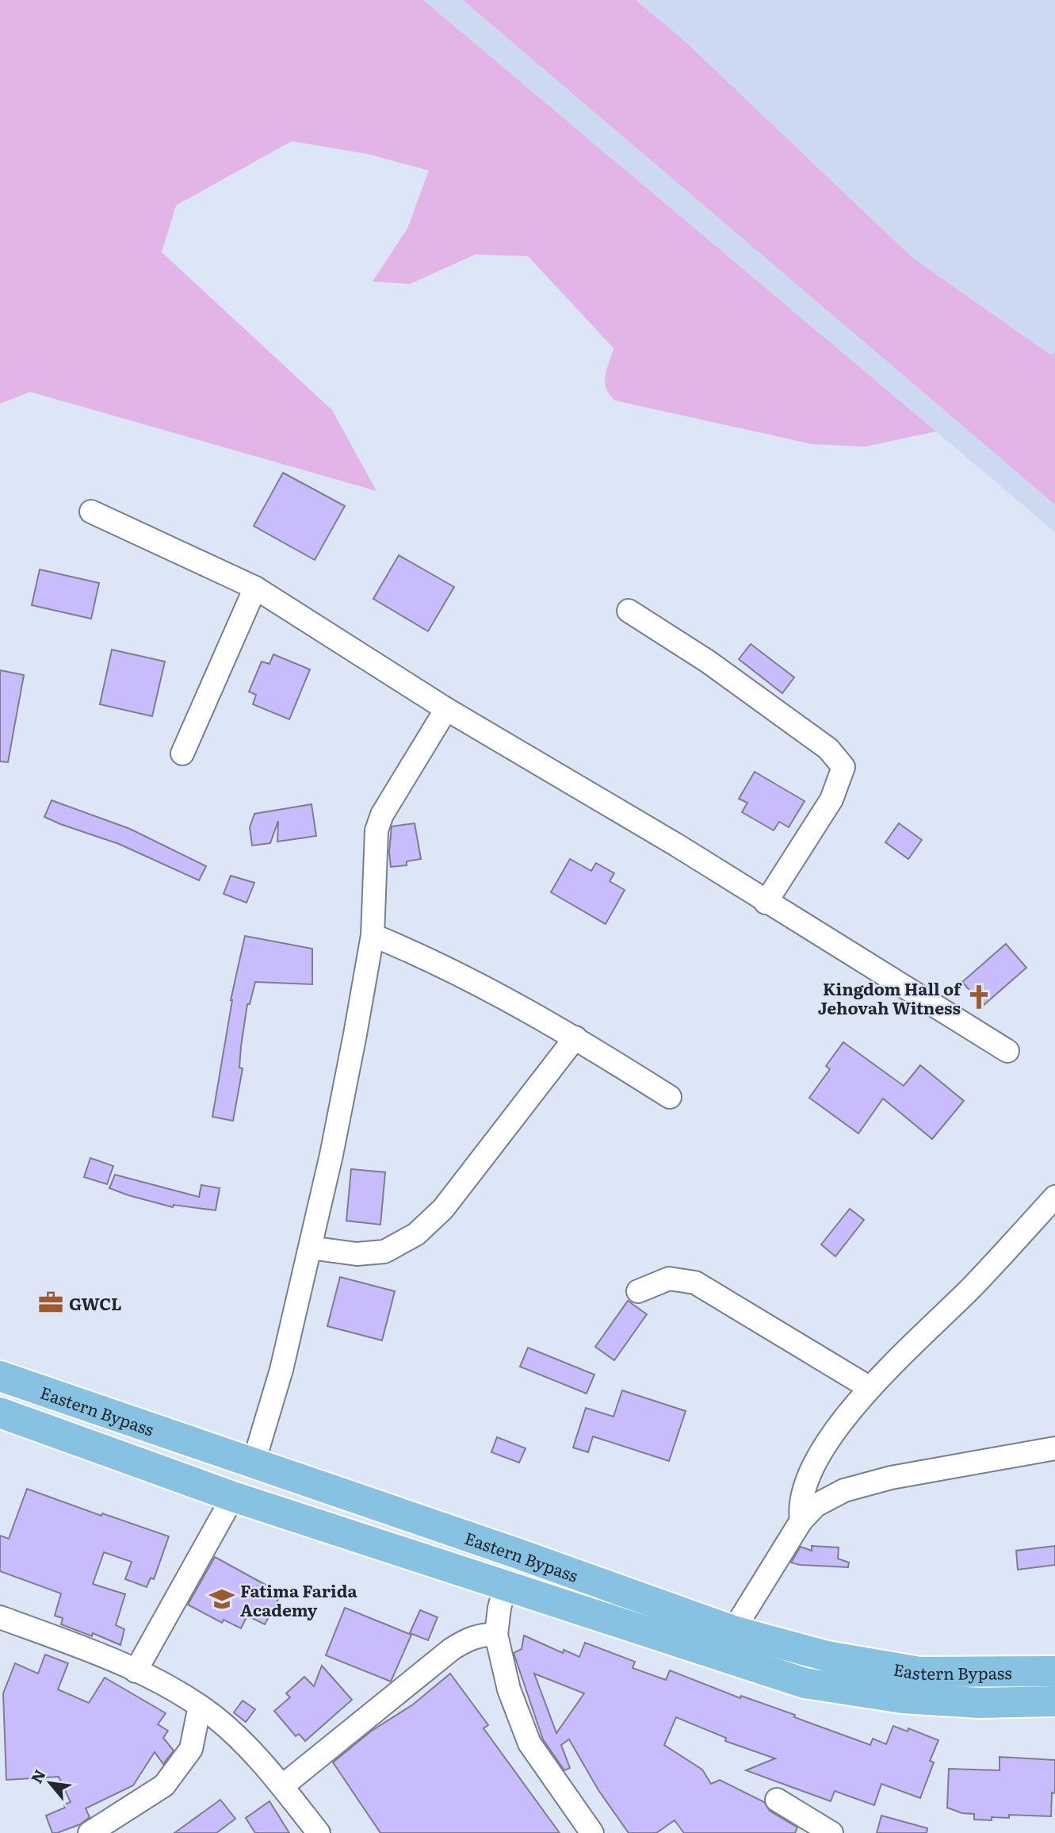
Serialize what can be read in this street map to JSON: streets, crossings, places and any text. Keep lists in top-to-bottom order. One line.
{"streets":{"highway":["Eastern Bypass"]},"places":{"church":["Kingdom Hall of Jehovah Witness"],"office":["GWCL"],"school or university":["Fatima Farida Academy"]},"north":"top left"}
